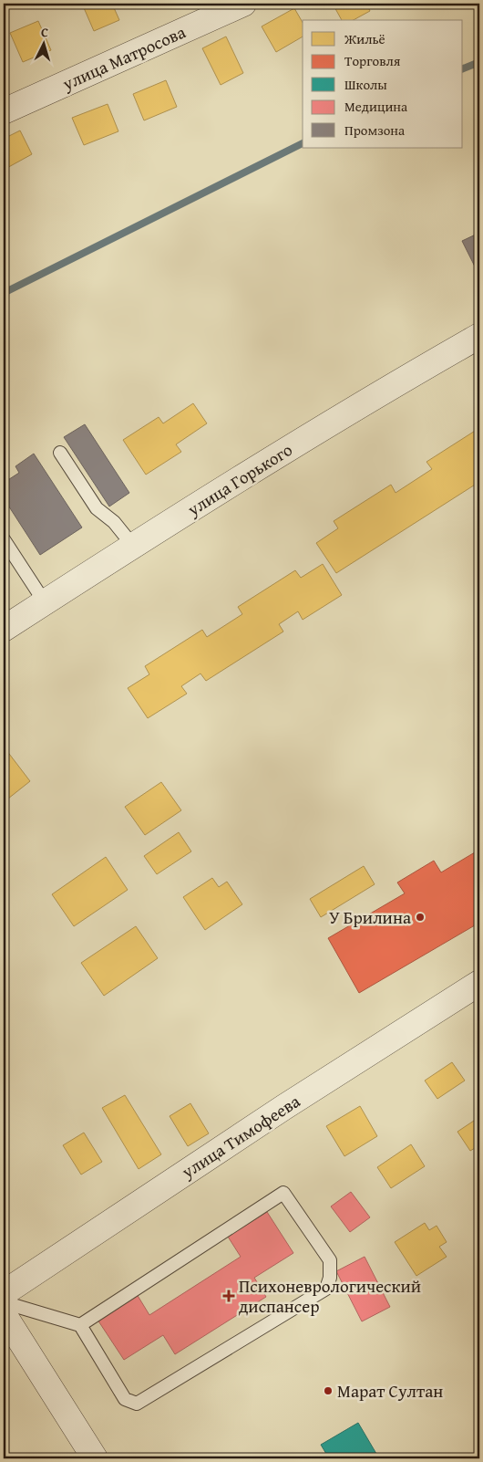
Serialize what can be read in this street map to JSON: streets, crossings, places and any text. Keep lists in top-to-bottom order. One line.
{"streets":{"street":["улица Матросова","улица Горького","улица Тимофеева"]},"places":{"other":["У Брилина","Марат Султан"],"health":["Психоневрологический диспансер"]},"legend":["Жильё","Торговля","Школы","Медицина","Промзона"],"north":"top"}
